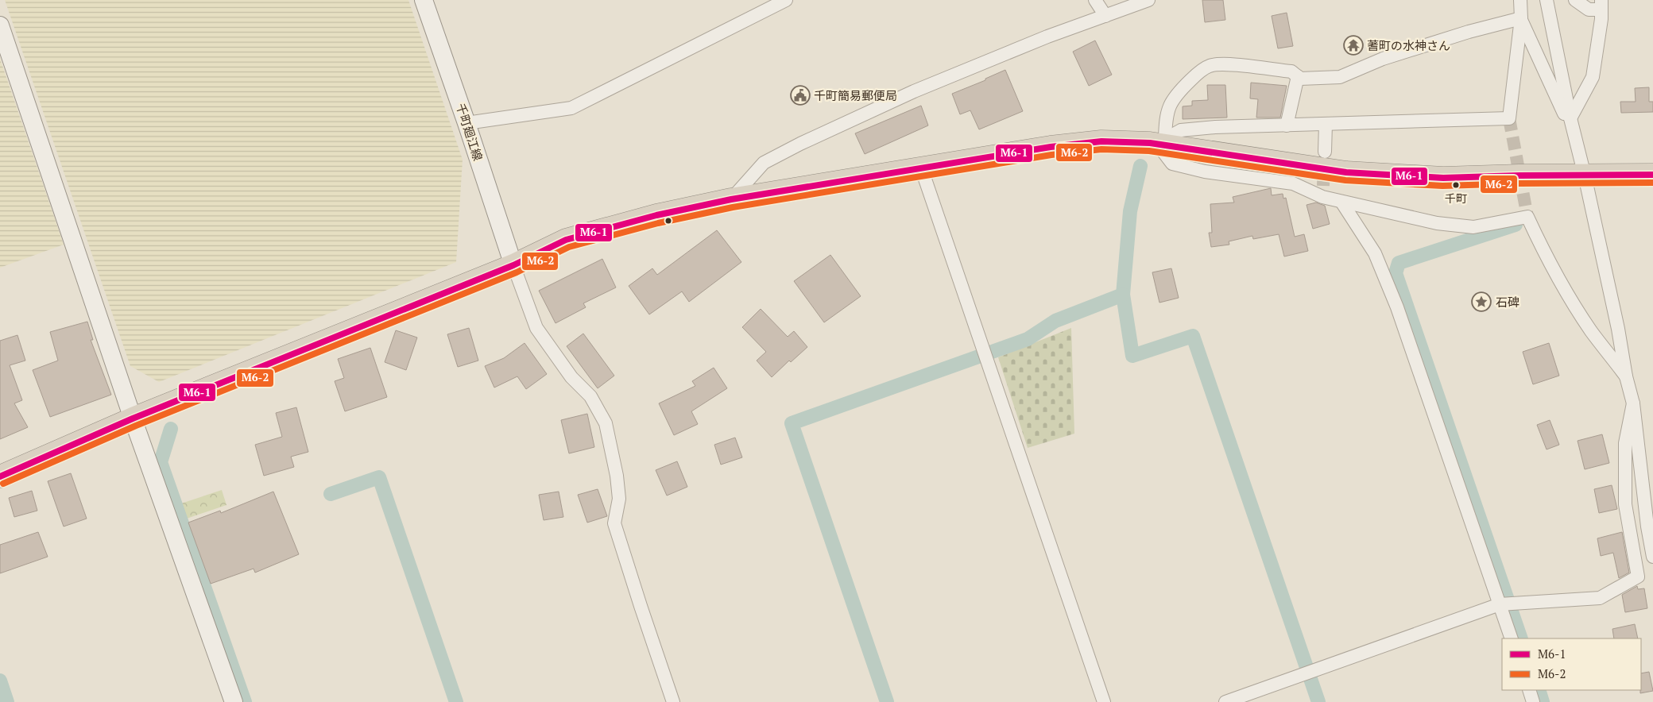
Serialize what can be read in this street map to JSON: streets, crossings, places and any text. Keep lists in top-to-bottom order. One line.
{"streets":{"street":["千町廻江線"]},"places":{"temple":["蓍町の水神さん"],"public building":["千町簡易郵便局"],"other":["千町"],"place":["石碑"]},"lines":["transit line M6-1","transit line M6-2"],"legend":["M6-1","M6-2"]}
